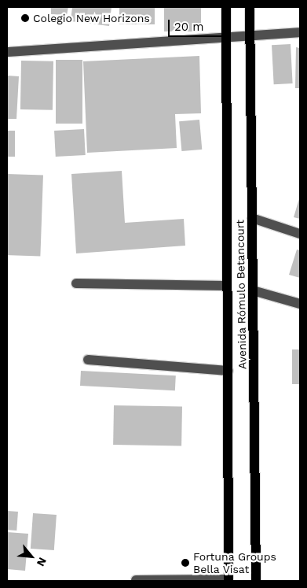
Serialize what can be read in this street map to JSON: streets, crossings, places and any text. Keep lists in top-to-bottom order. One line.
{"streets":{"main road":["Avenida Rómulo Betancourt"]},"places":["Colegio New Horizons","Fortuna Groups Bella Visat"],"scale_bar":"20 m","north":"bottom right"}
